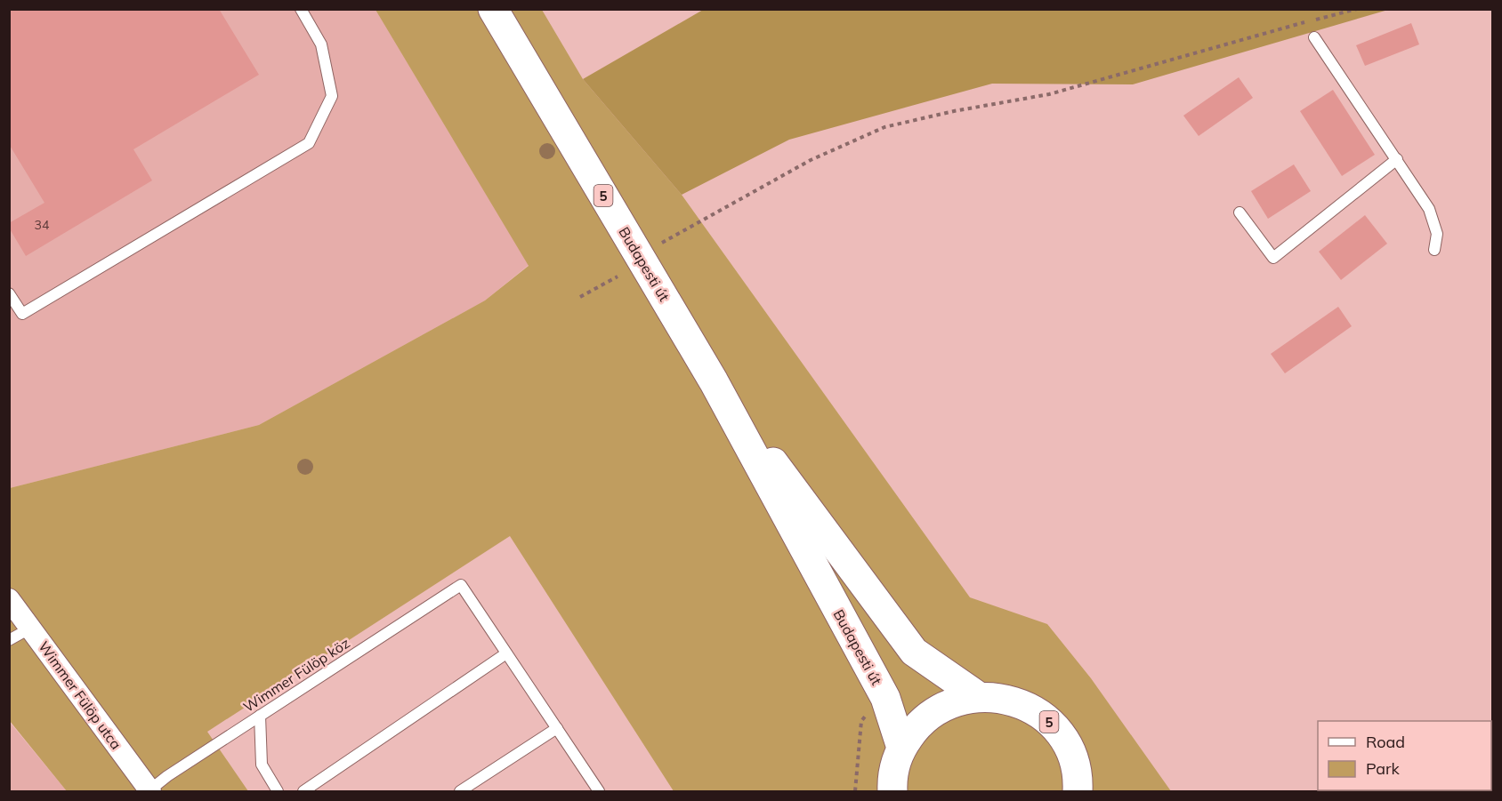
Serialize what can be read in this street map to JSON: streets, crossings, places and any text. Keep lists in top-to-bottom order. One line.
{"streets":{"main road":["5","Budapesti út"],"street":["Wimmer Fülöp utca"],"lane":["Wimmer Fülöp köz"]},"crossings":[["Wimmer Fülöp köz","Wimmer Fülöp utca"]],"house_numbers":["34"],"legend":["Road","Park"]}
